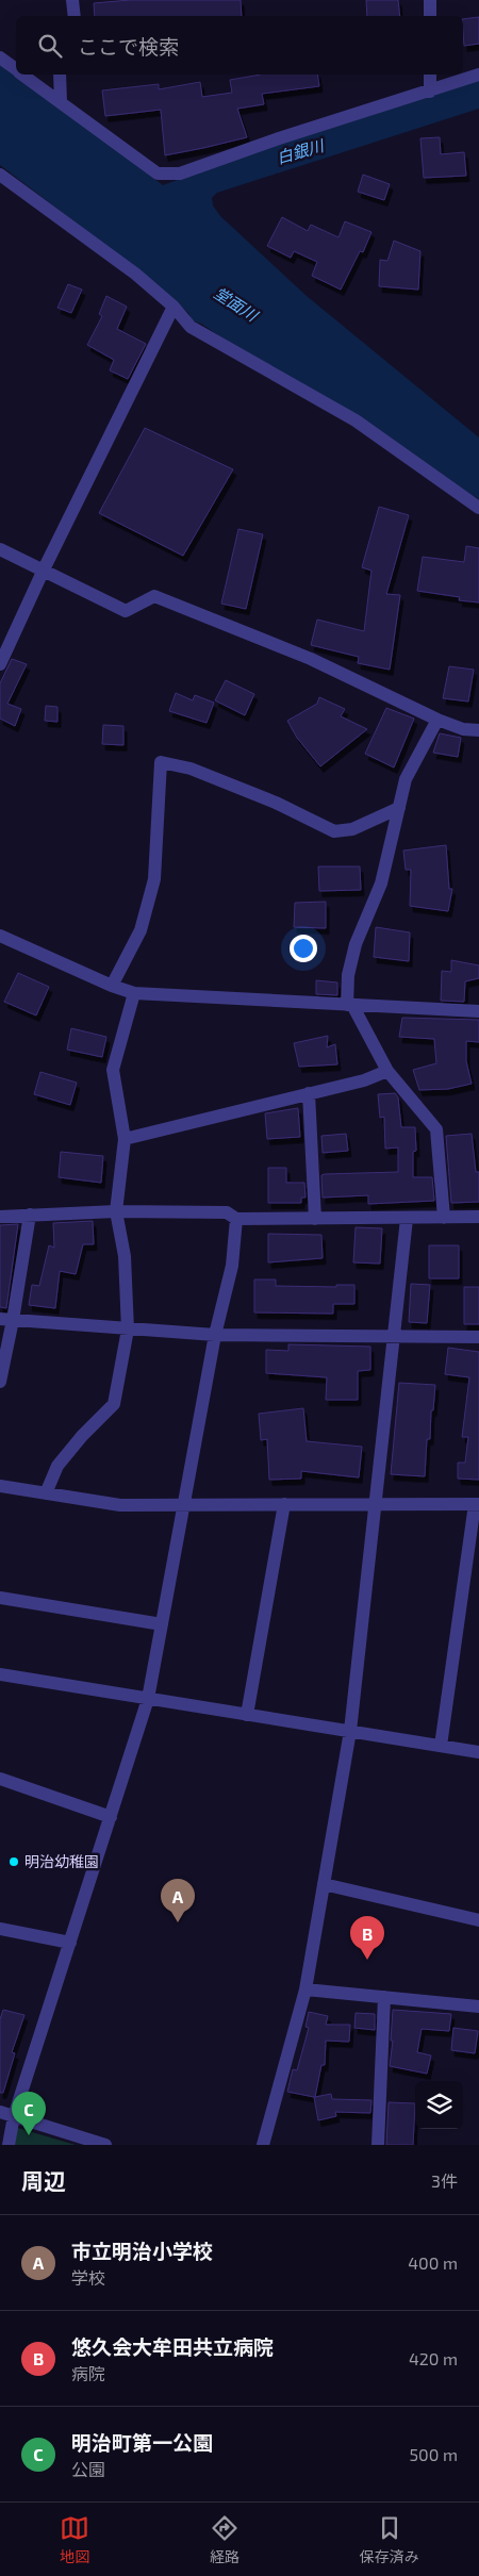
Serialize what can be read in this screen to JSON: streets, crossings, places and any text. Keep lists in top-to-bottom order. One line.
{"water":["白銀川","堂面川"],"places":["明治幼稚園"],"page":{"search":"ここで検索","pins":["A","B","C"],"heading":["周辺","3件"],"list":[{"mark":"A","name":"市立明治小学校","note":"学校","value":"400 m"},{"mark":"B","name":"悠久会大牟田共立病院","note":"病院","value":"420 m"},{"mark":"C","name":"明治町第一公園","note":"公園","value":"500 m"}],"nav":["地図","経路","保存済み"]}}
